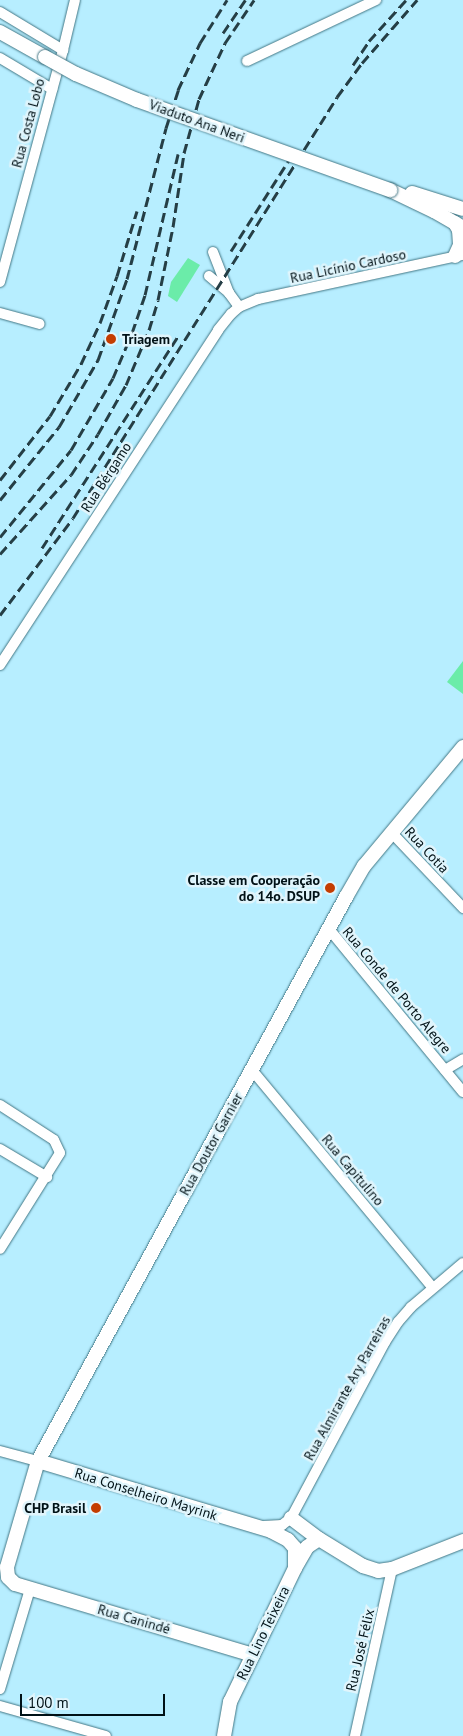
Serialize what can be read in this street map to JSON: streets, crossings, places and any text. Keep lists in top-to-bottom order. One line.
{"streets":{"main road":["Viaduto Ana Neri","Rua Doutor Garnier","Rua Conselheiro Mayrink","Rua Canindé","Rua Lino Teixeira"],"street":["Rua Costa Lobo","Rua Licínio Cardoso","Rua Bérgamo","Rua Cotia","Rua Conde de Porto Alegre","Rua Capitulino","Rua Almirante Ary Parreiras","Rua José Félix"]},"crossings":[["Rua Licínio Cardoso","Rua Bérgamo"],["Rua Cotia","Rua Doutor Garnier"],["Rua Conde de Porto Alegre","Rua Doutor Garnier"],["Rua Doutor Garnier","Rua Capitulino"],["Rua Doutor Garnier","Rua Conselheiro Mayrink"],["Rua Doutor Garnier","Rua Canindé"],["Rua Capitulino","Rua Almirante Ary Parreiras"],["Rua Almirante Ary Parreiras","Rua Conselheiro Mayrink"],["Rua Canindé","Rua Lino Teixeira"]],"places":["Triagem","Classe em Cooperação do 14o. DSUP","CHP Brasil"],"scale_bar":"100 m"}
